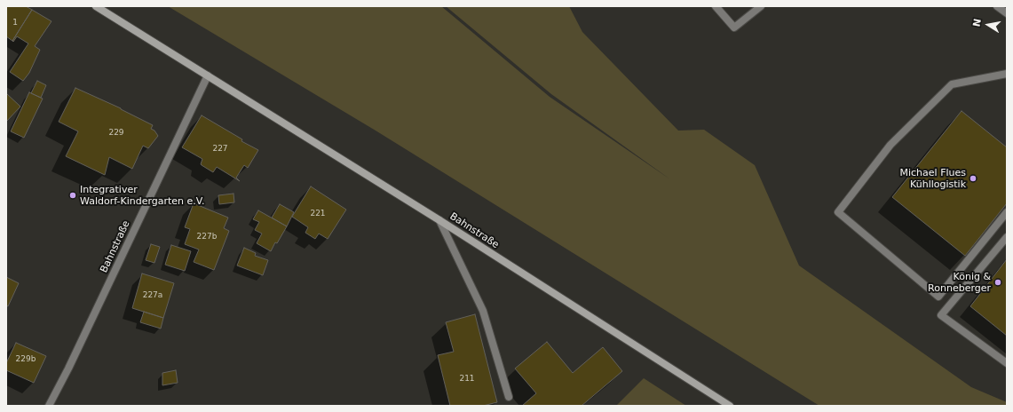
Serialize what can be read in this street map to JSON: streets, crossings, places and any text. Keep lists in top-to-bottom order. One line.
{"streets":{"main road":["Bahnstraße"]},"places":["Michael Flues Kühllogistik","Integrativer Waldorf-Kindergarten e.V.","König & Ronneberger"],"house_numbers":["1","229","227","221","227b","227a","229b","211"],"north":"left"}
